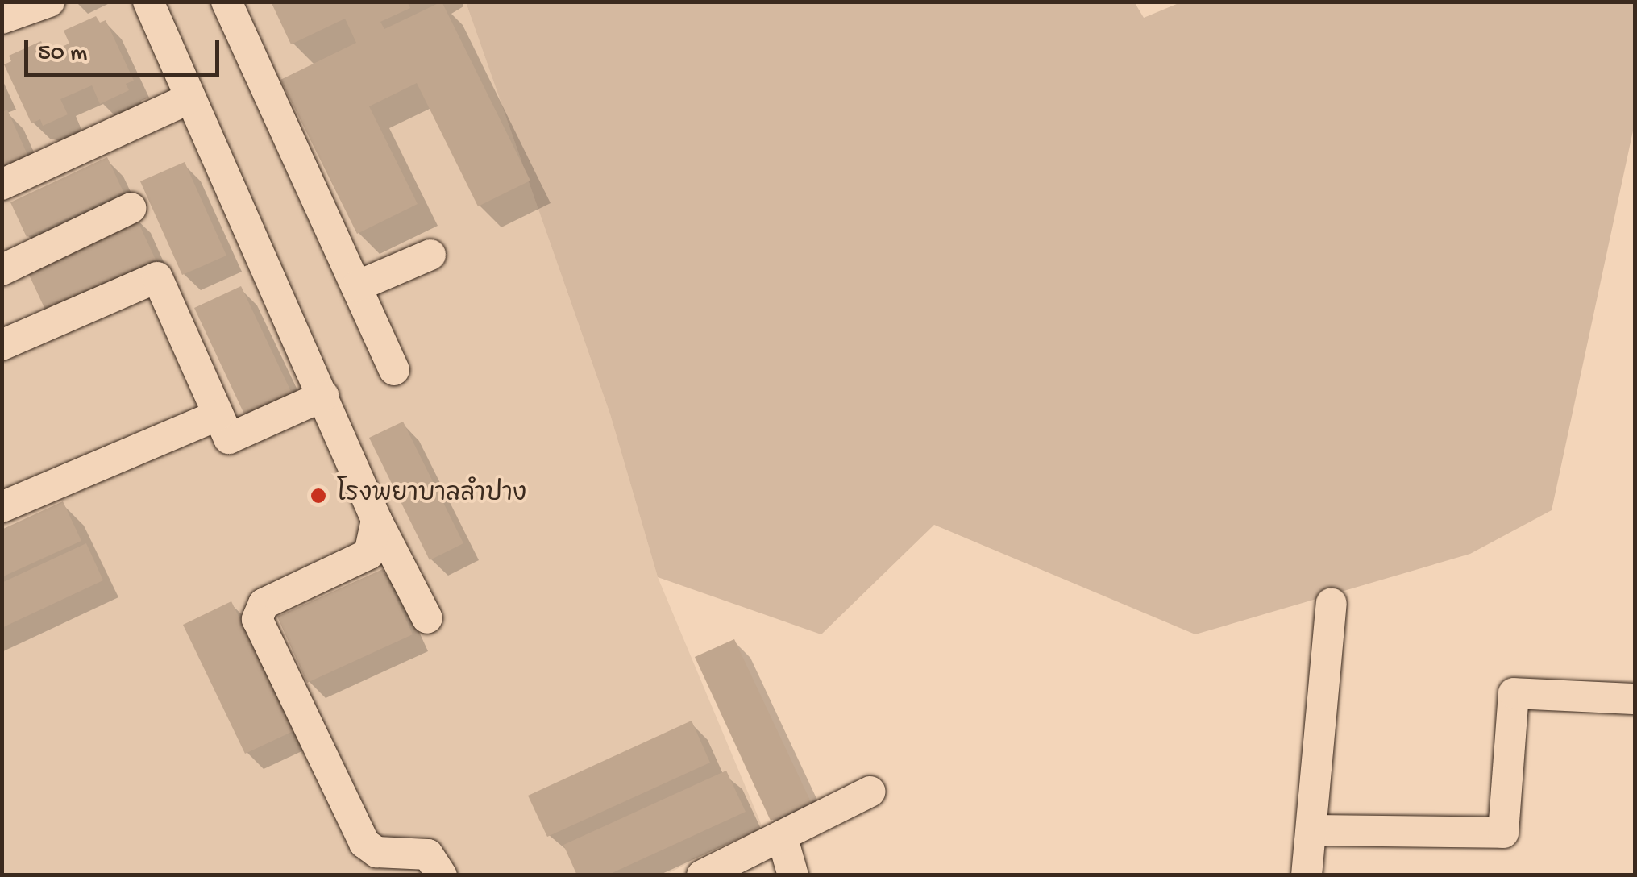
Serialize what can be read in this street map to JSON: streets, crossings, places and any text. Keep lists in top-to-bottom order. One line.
{"places":["โรงพยาบาลลำปาง"],"scale_bar":"50 m"}
